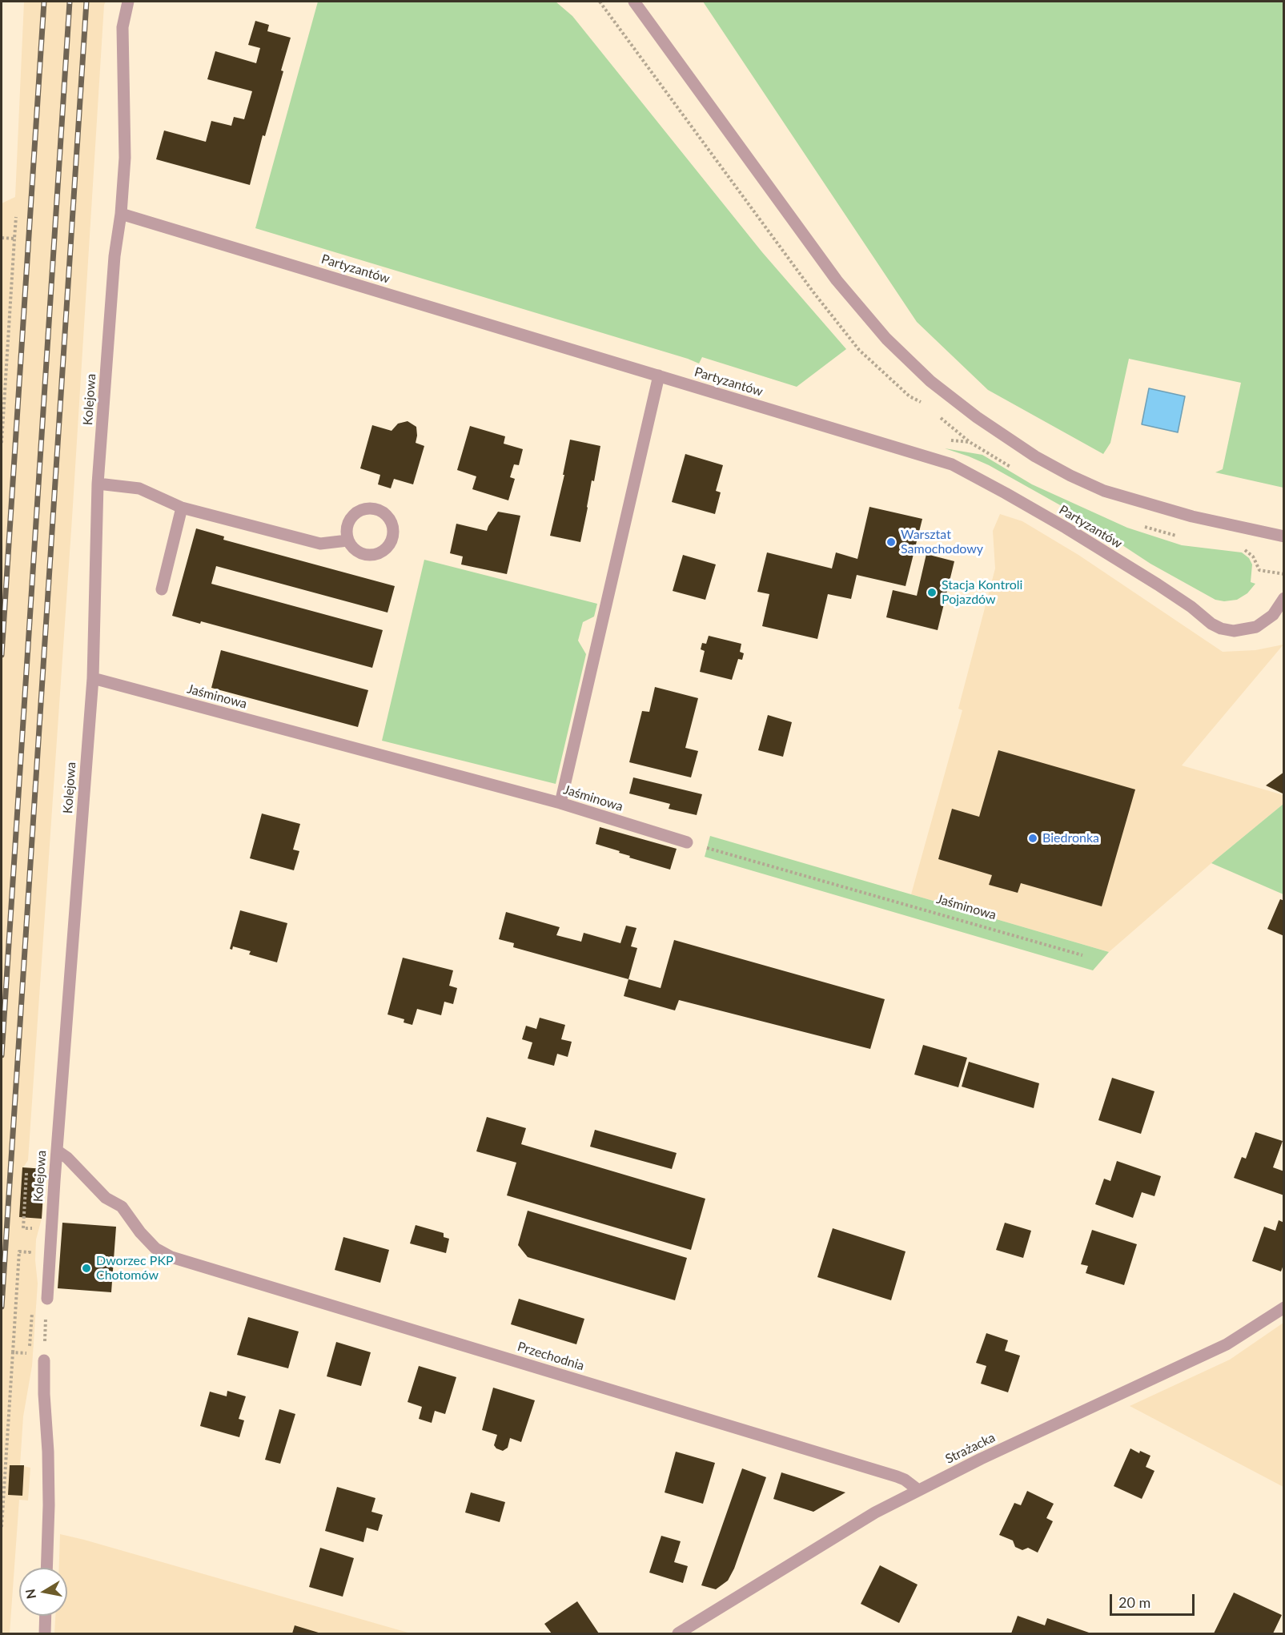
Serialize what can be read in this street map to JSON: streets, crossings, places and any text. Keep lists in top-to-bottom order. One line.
{"streets":{"street":["Partyzantów","Kolejowa","Jaśminowa","Przechodnia","Strażacka"]},"crossings":[["Partyzantów","Kolejowa"],["Kolejowa","Jaśminowa"],["Kolejowa","Przechodnia"],["Przechodnia","Strażacka"]],"places":["Warsztat Samochodowy","Stacja Kontroli Pojazdów","Biedronka","Dworzec PKP Chotomów"],"scale_bar":"20 m","north":"left"}
